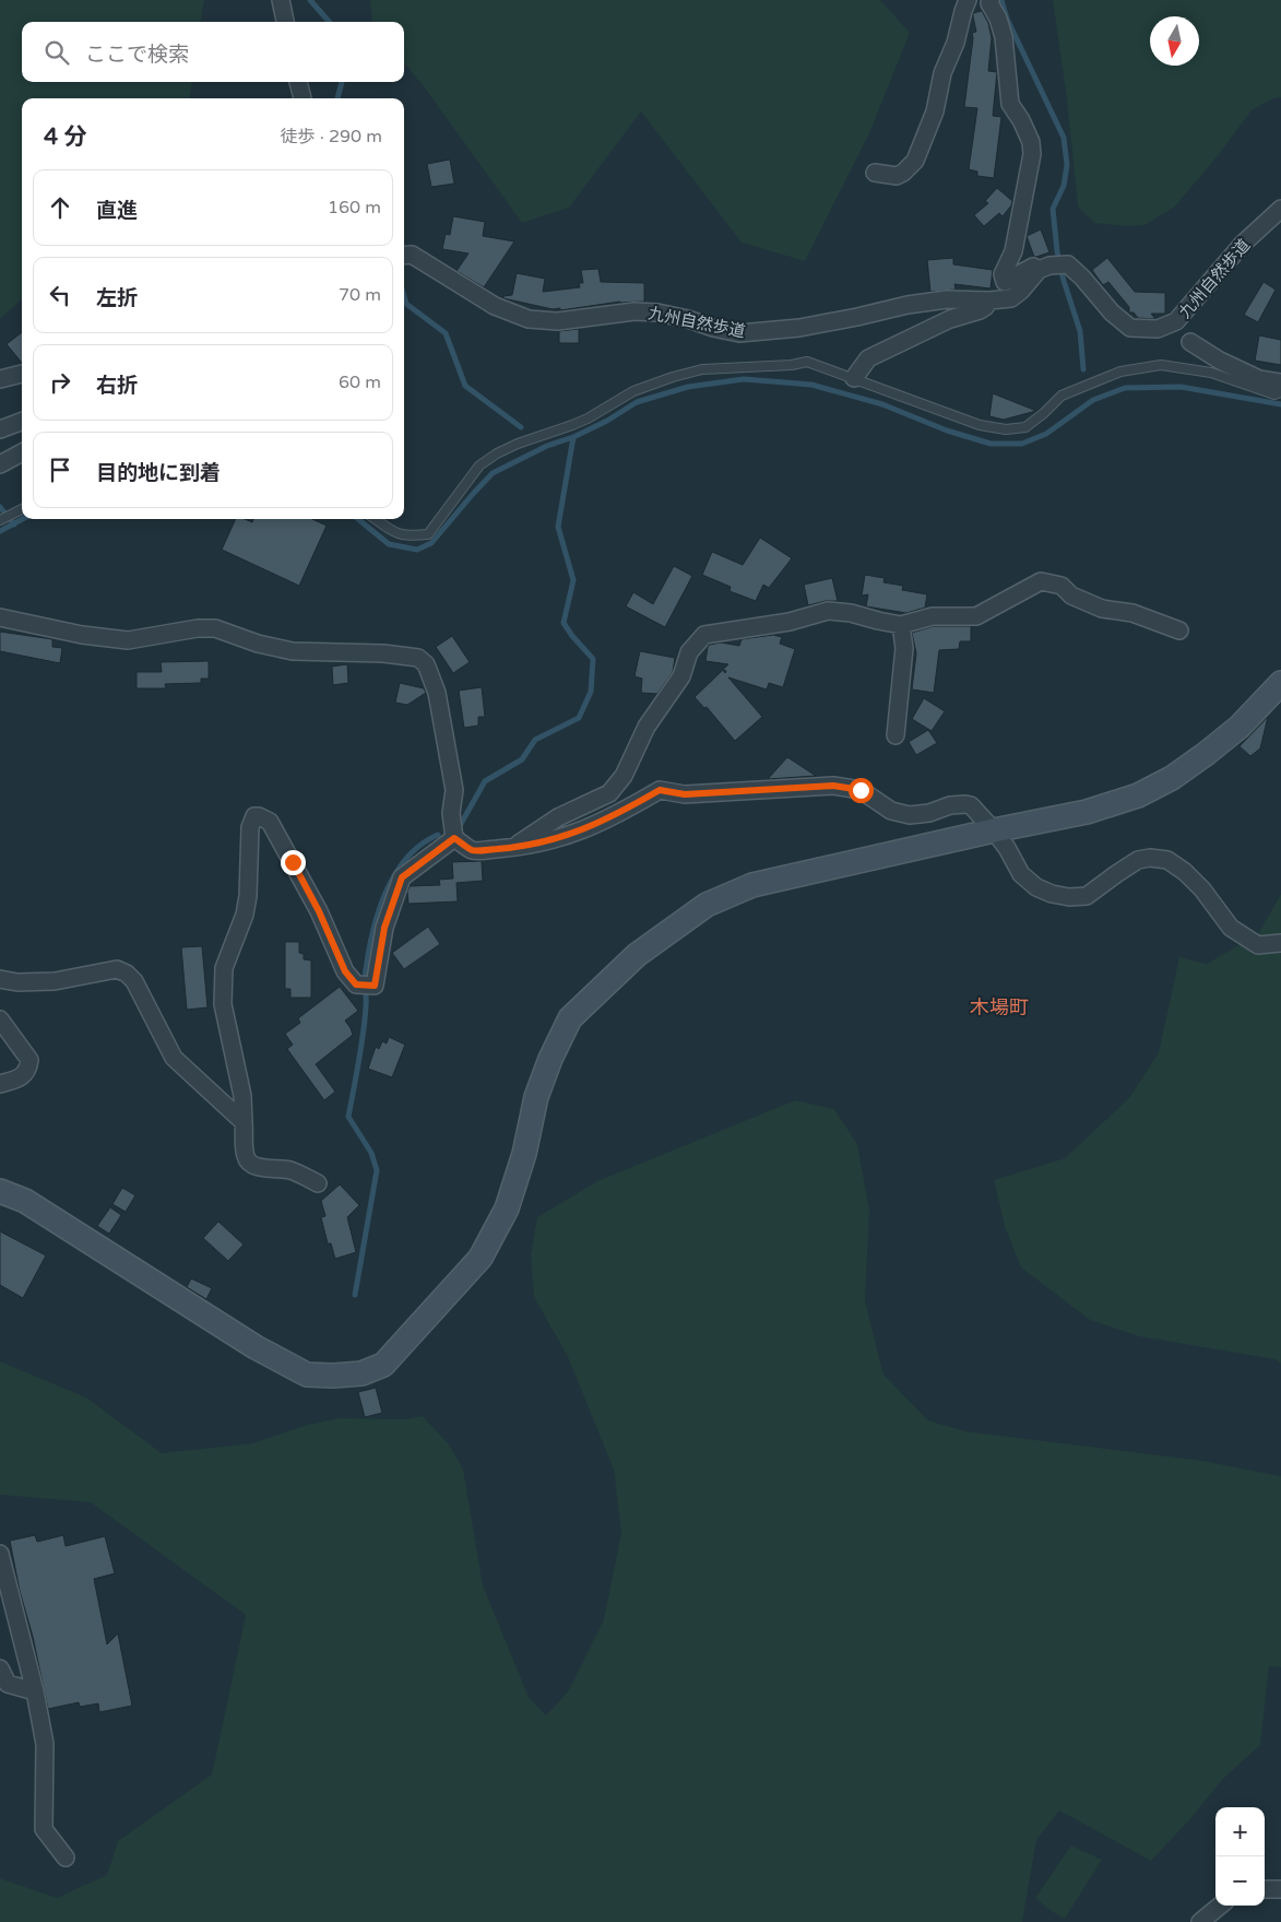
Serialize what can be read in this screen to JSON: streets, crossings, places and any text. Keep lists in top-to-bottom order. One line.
{"streets":{"street":["九州自然歩道"]},"districts":["木場町"],"north":"bottom","page":{"search":"ここで検索","heading":["4 分","徒歩 · 290 m"],"list":[["直進","160 m"],["左折","70 m"],["右折","60 m"],"目的地に到着"],"map_buttons":["+","−"]}}
